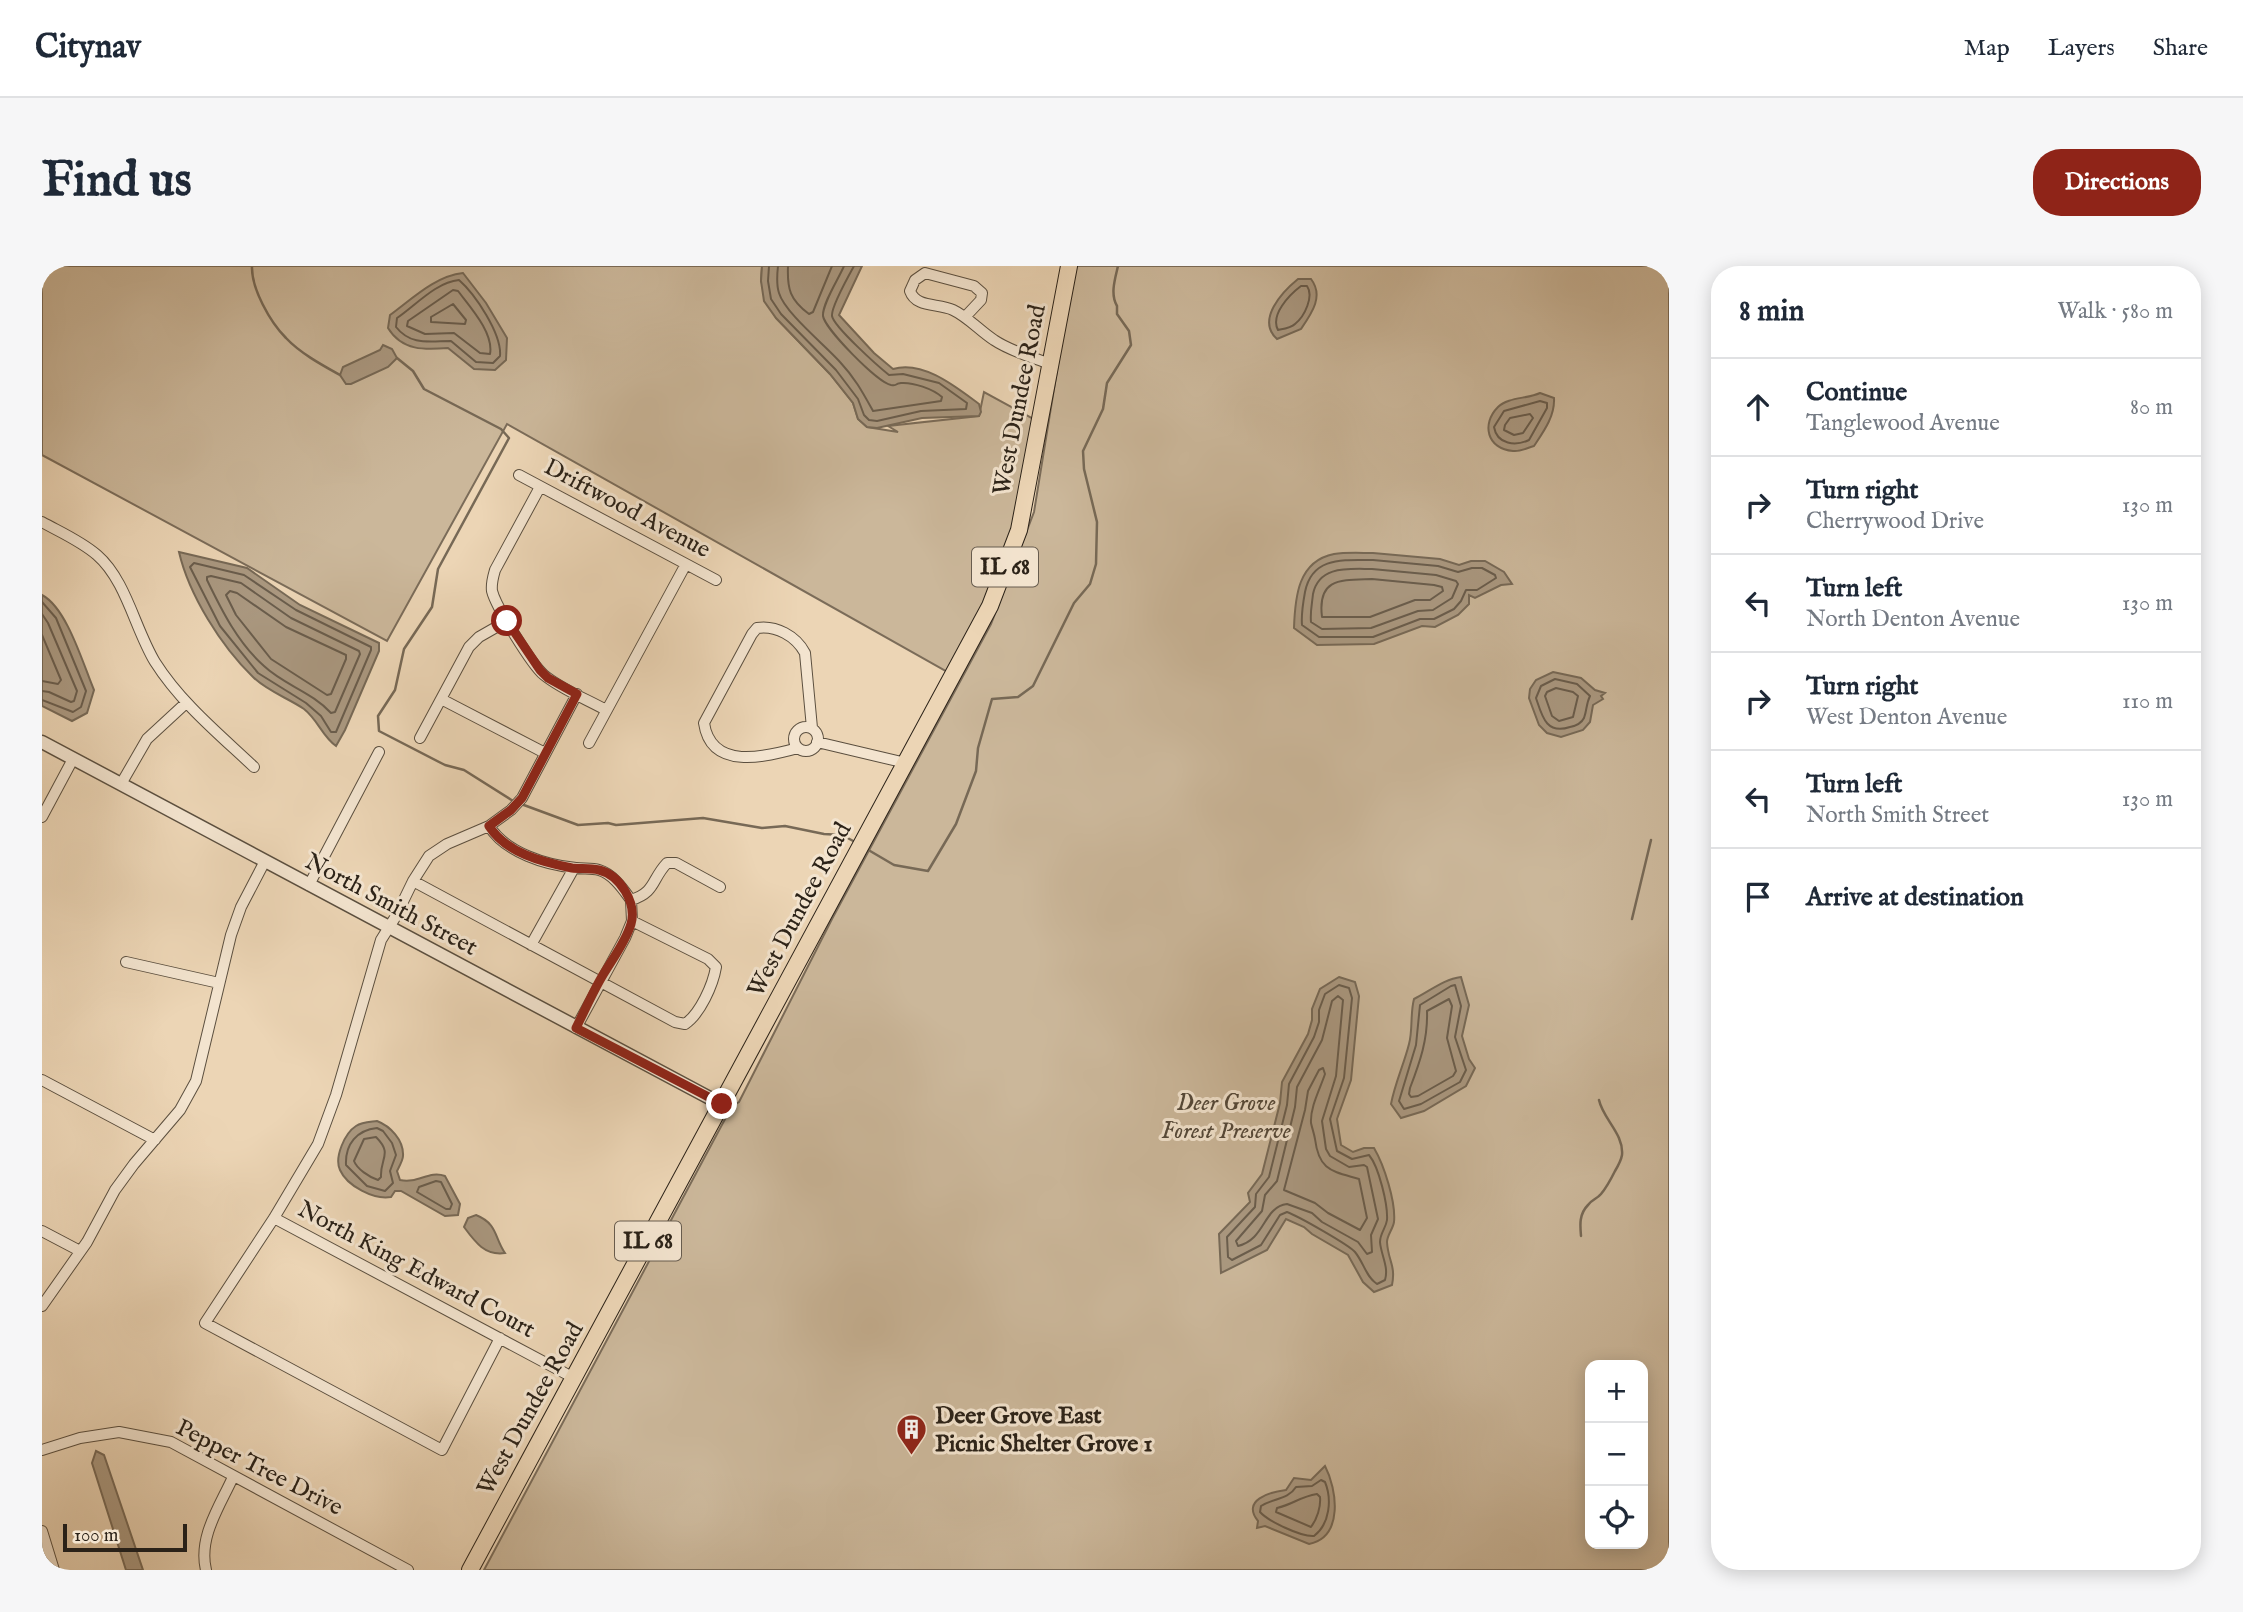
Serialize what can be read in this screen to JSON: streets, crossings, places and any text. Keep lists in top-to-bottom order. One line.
{"streets":{"main road":["West Dundee Road","IL 68"],"street":["Driftwood Avenue","North Smith Street","North King Edward Court","Pepper Tree Drive"]},"crossings":[["West Dundee Road","North Smith Street"],["West Dundee Road","North King Edward Court"]],"parks":["Deer Grove Forest Preserve"],"places":{"building":["Deer Grove East Picnic Shelter Grove 1"]},"scale_bar":"100 m","page":{"header":"Citynav","nav":["Map","Layers","Share"],"buttons":"Directions","title":"Find us","heading":["8 min","Walk · 580 m"],"list":[["Continue","Tanglewood Avenue","80 m"],["Turn right","Cherrywood Drive","130 m"],["Turn left","North Denton Avenue","130 m"],["Turn right","West Denton Avenue","110 m"],["Turn left","North Smith Street","130 m"],"Arrive at destination"],"map_buttons":["+","−"],"scale":"100 m"}}
